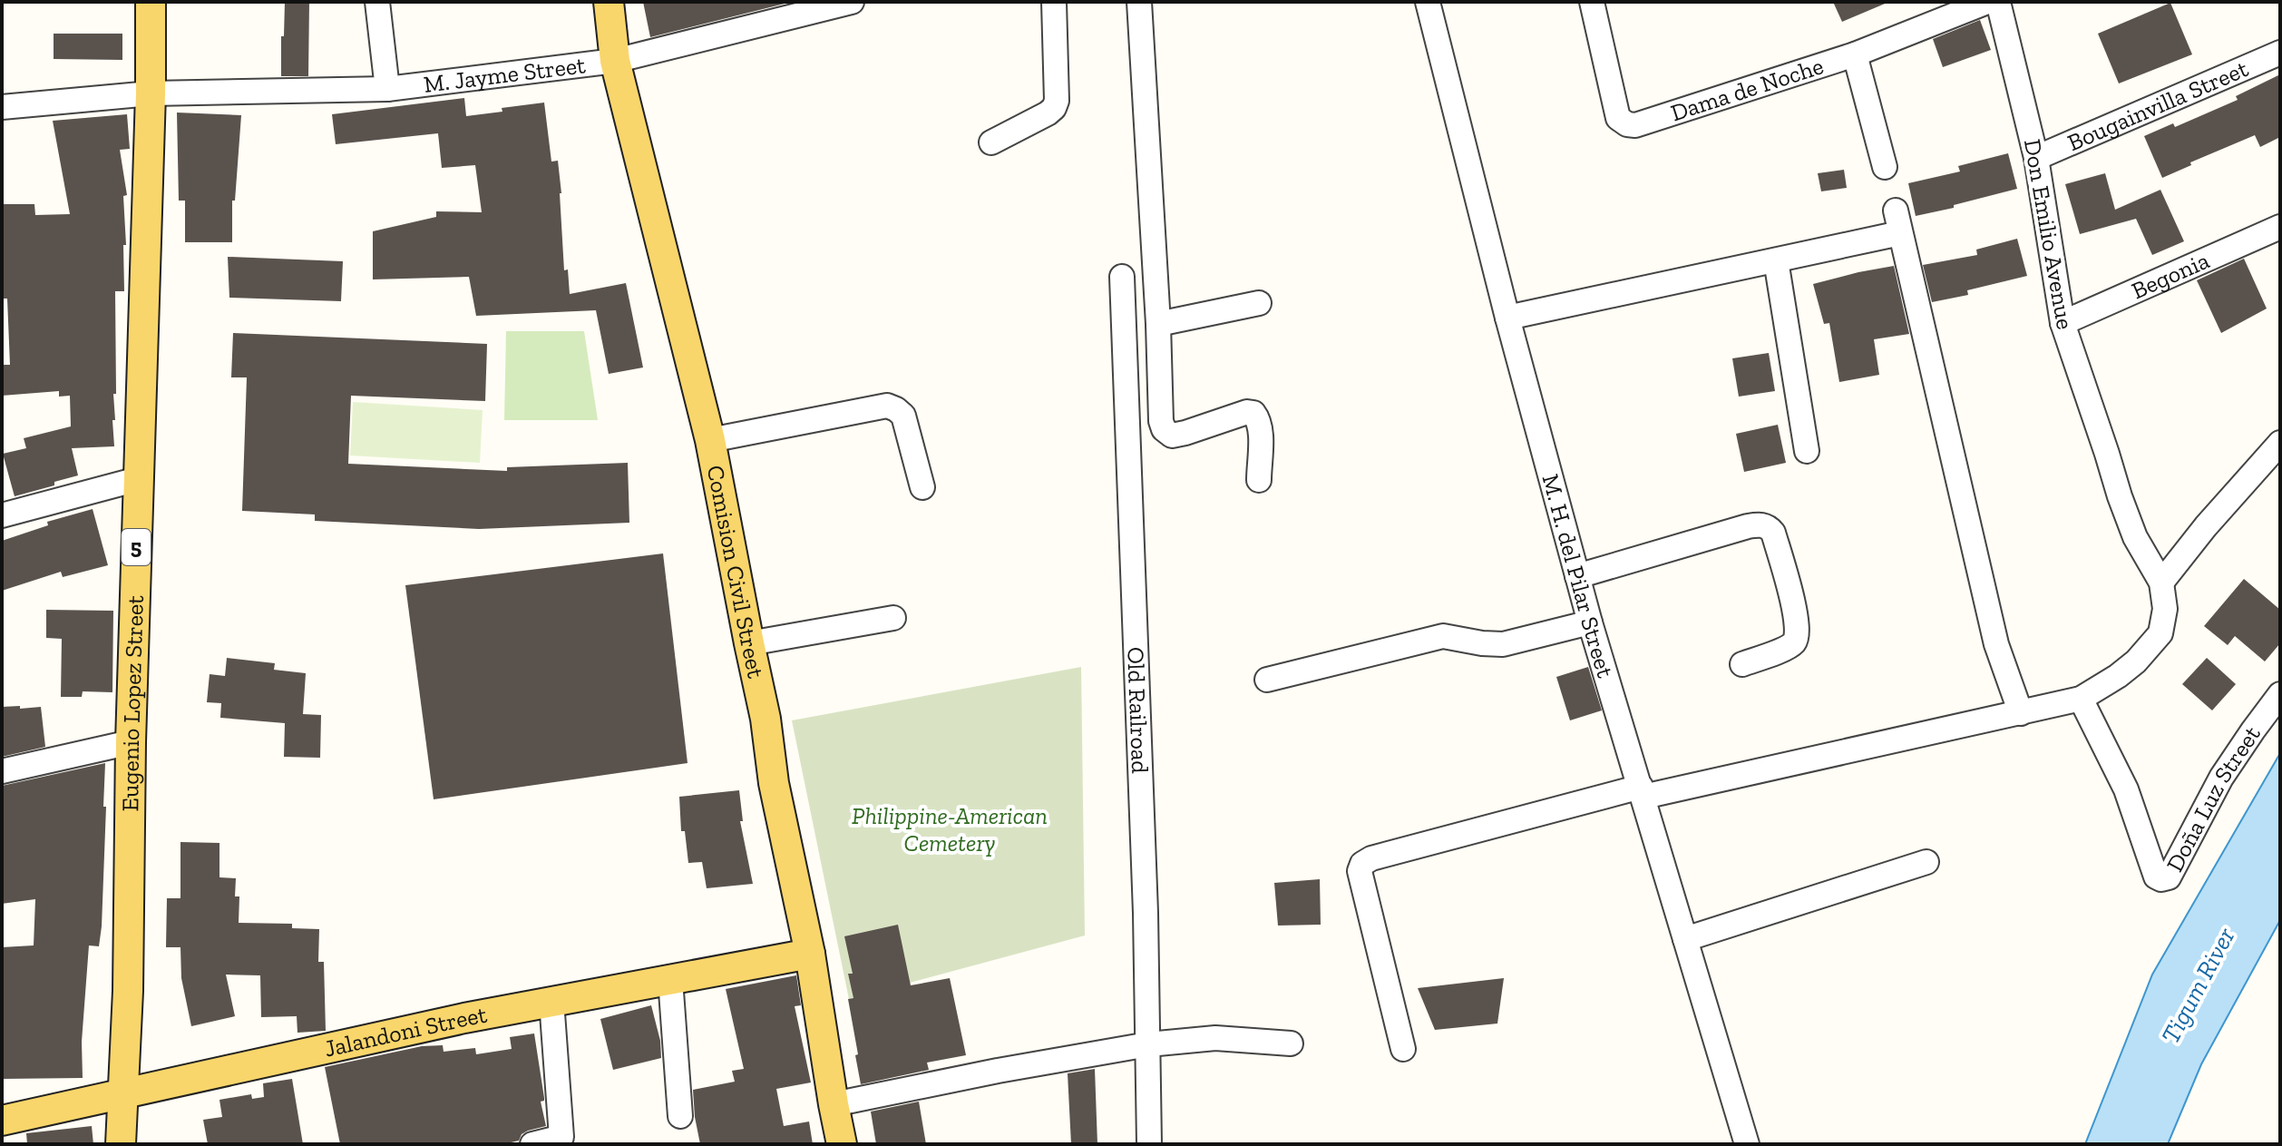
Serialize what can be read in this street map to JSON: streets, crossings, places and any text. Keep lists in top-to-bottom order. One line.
{"streets":{"main road":["5","Comision Civil Street","Eugenio Lopez Street","Jalandoni Street"],"street":["M. Jayme Street","Dama de Noche","Bougainvilla Street","Don Emilio Avenue","Begonia","M. H. del Pilar Street","Old Railroad","Doña Luz Street"]},"crossings":[["M. Jayme Street","Comision Civil Street"],["M. Jayme Street","Eugenio Lopez Street"],["Bougainvilla Street","Don Emilio Avenue"],["Don Emilio Avenue","Begonia"],["Comision Civil Street","Jalandoni Street"],["Eugenio Lopez Street","Jalandoni Street"]],"water":["Tigum River"],"parks":["Philippine-American Cemetery"]}
